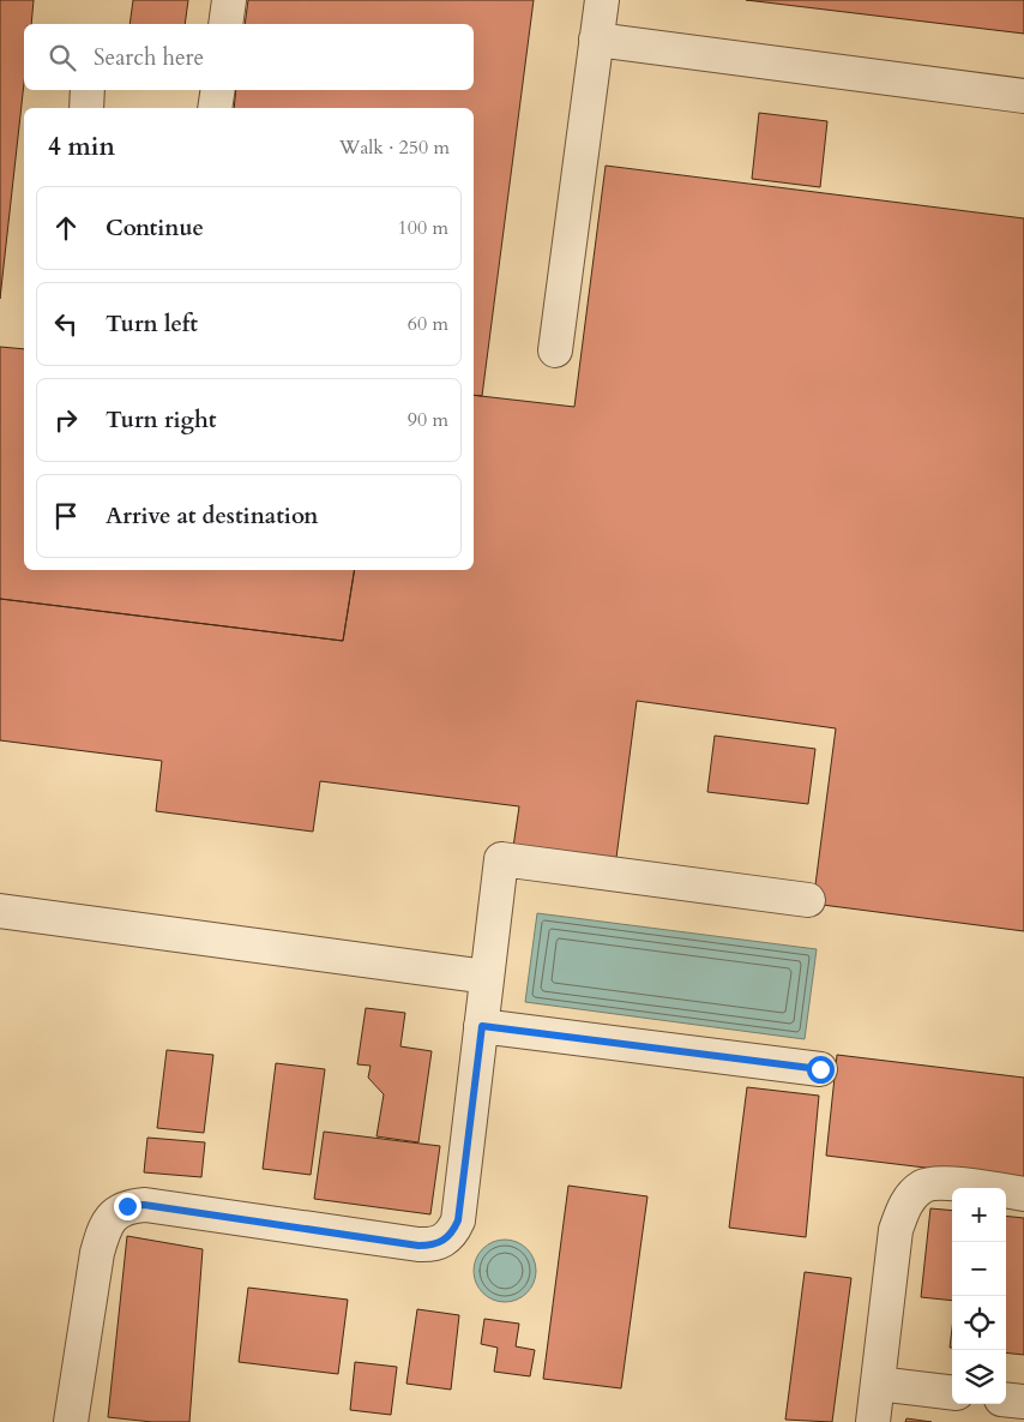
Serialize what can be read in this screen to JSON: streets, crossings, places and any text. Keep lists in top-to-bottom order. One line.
{"page":{"search":"Search here","heading":["4 min","Walk · 250 m"],"list":[["Continue","100 m"],["Turn left","60 m"],["Turn right","90 m"],"Arrive at destination"],"map_buttons":["+","−"]}}
